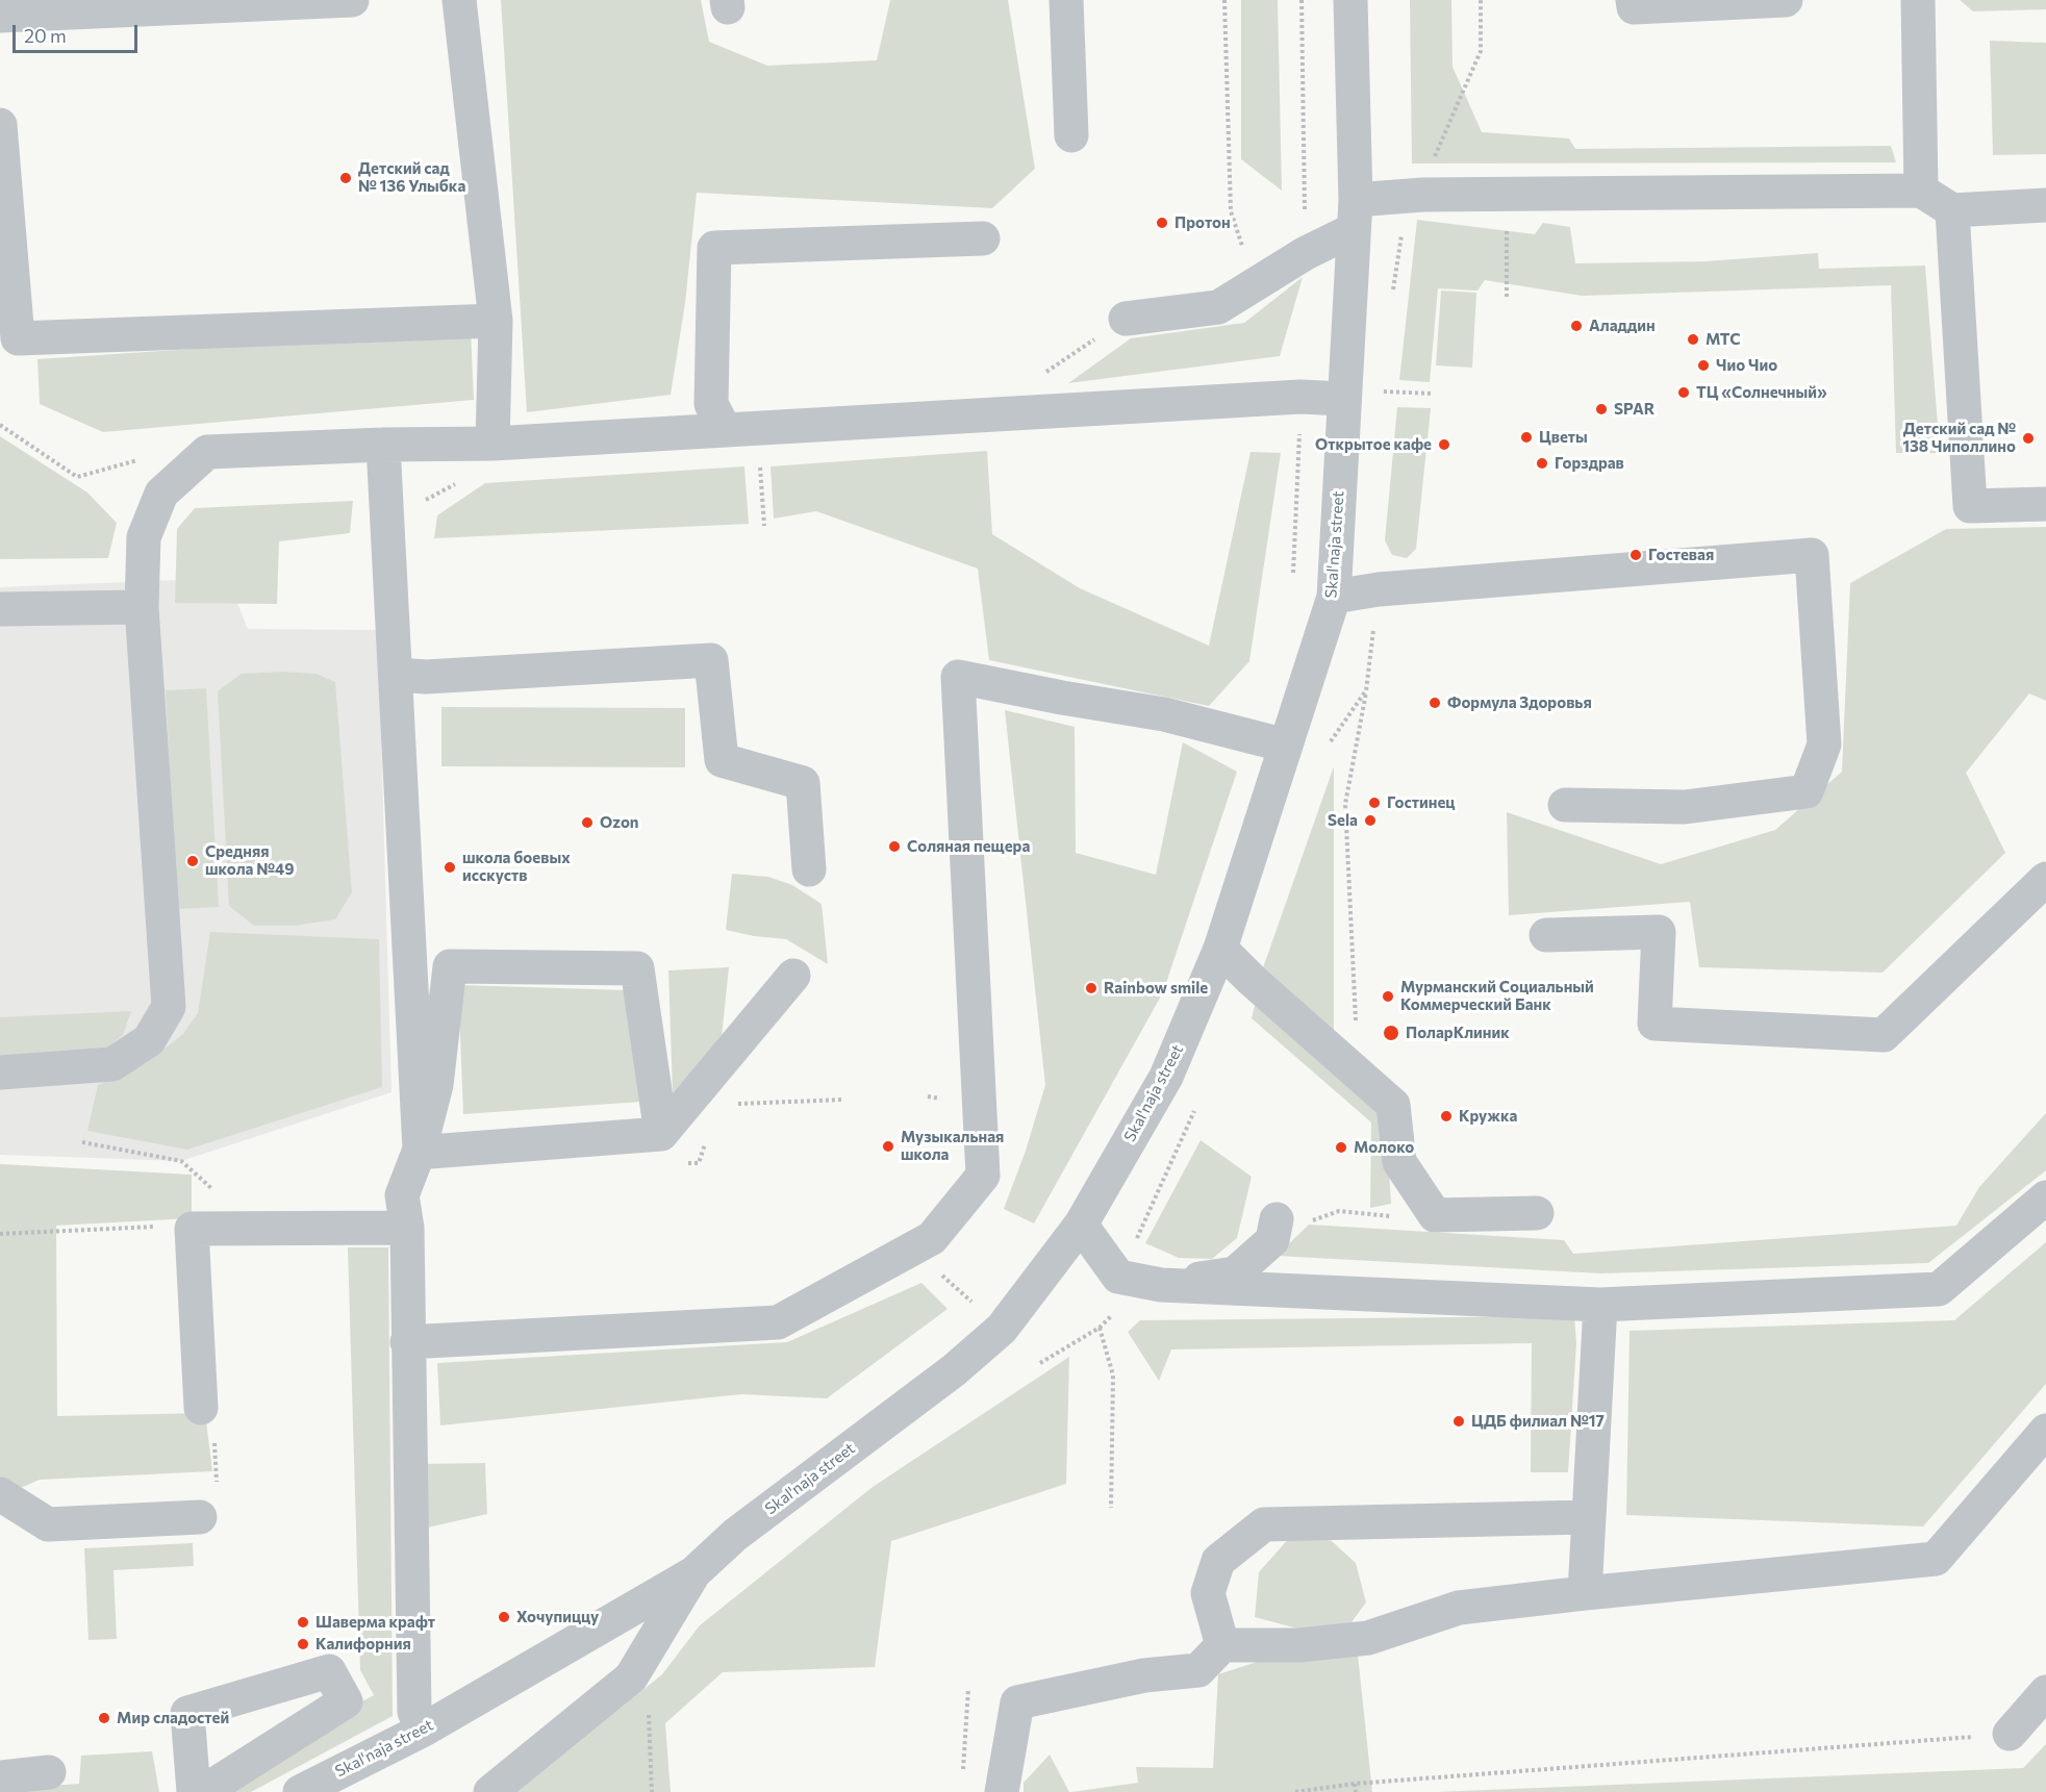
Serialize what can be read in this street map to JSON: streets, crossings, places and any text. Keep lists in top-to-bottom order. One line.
{"streets":{"street":["Skal'naja street"]},"places":["Детский сад № 136 Улыбка","Протон","Аладдин","МТС","Чио Чио","ТЦ «Солнечный»","SPAR","Цветы","Детский сад № 138 Чиполлино","Открытое кафе","Горздрав","Гостевая","Формула Здоровья","Гостинец","Sela","Ozon","Соляная пещера","Средняя школа №49","школа боевых исскуств","Rainbow smile","Мурманский Социальный Коммерческий Банк","ПоларКлиник","Кружка","Музыкальная школа","Молоко","ЦДБ филиал №17","Хочупиццу","Шаверма крафт","Калифорния","Мир сладостей"],"scale_bar":"20 m"}
